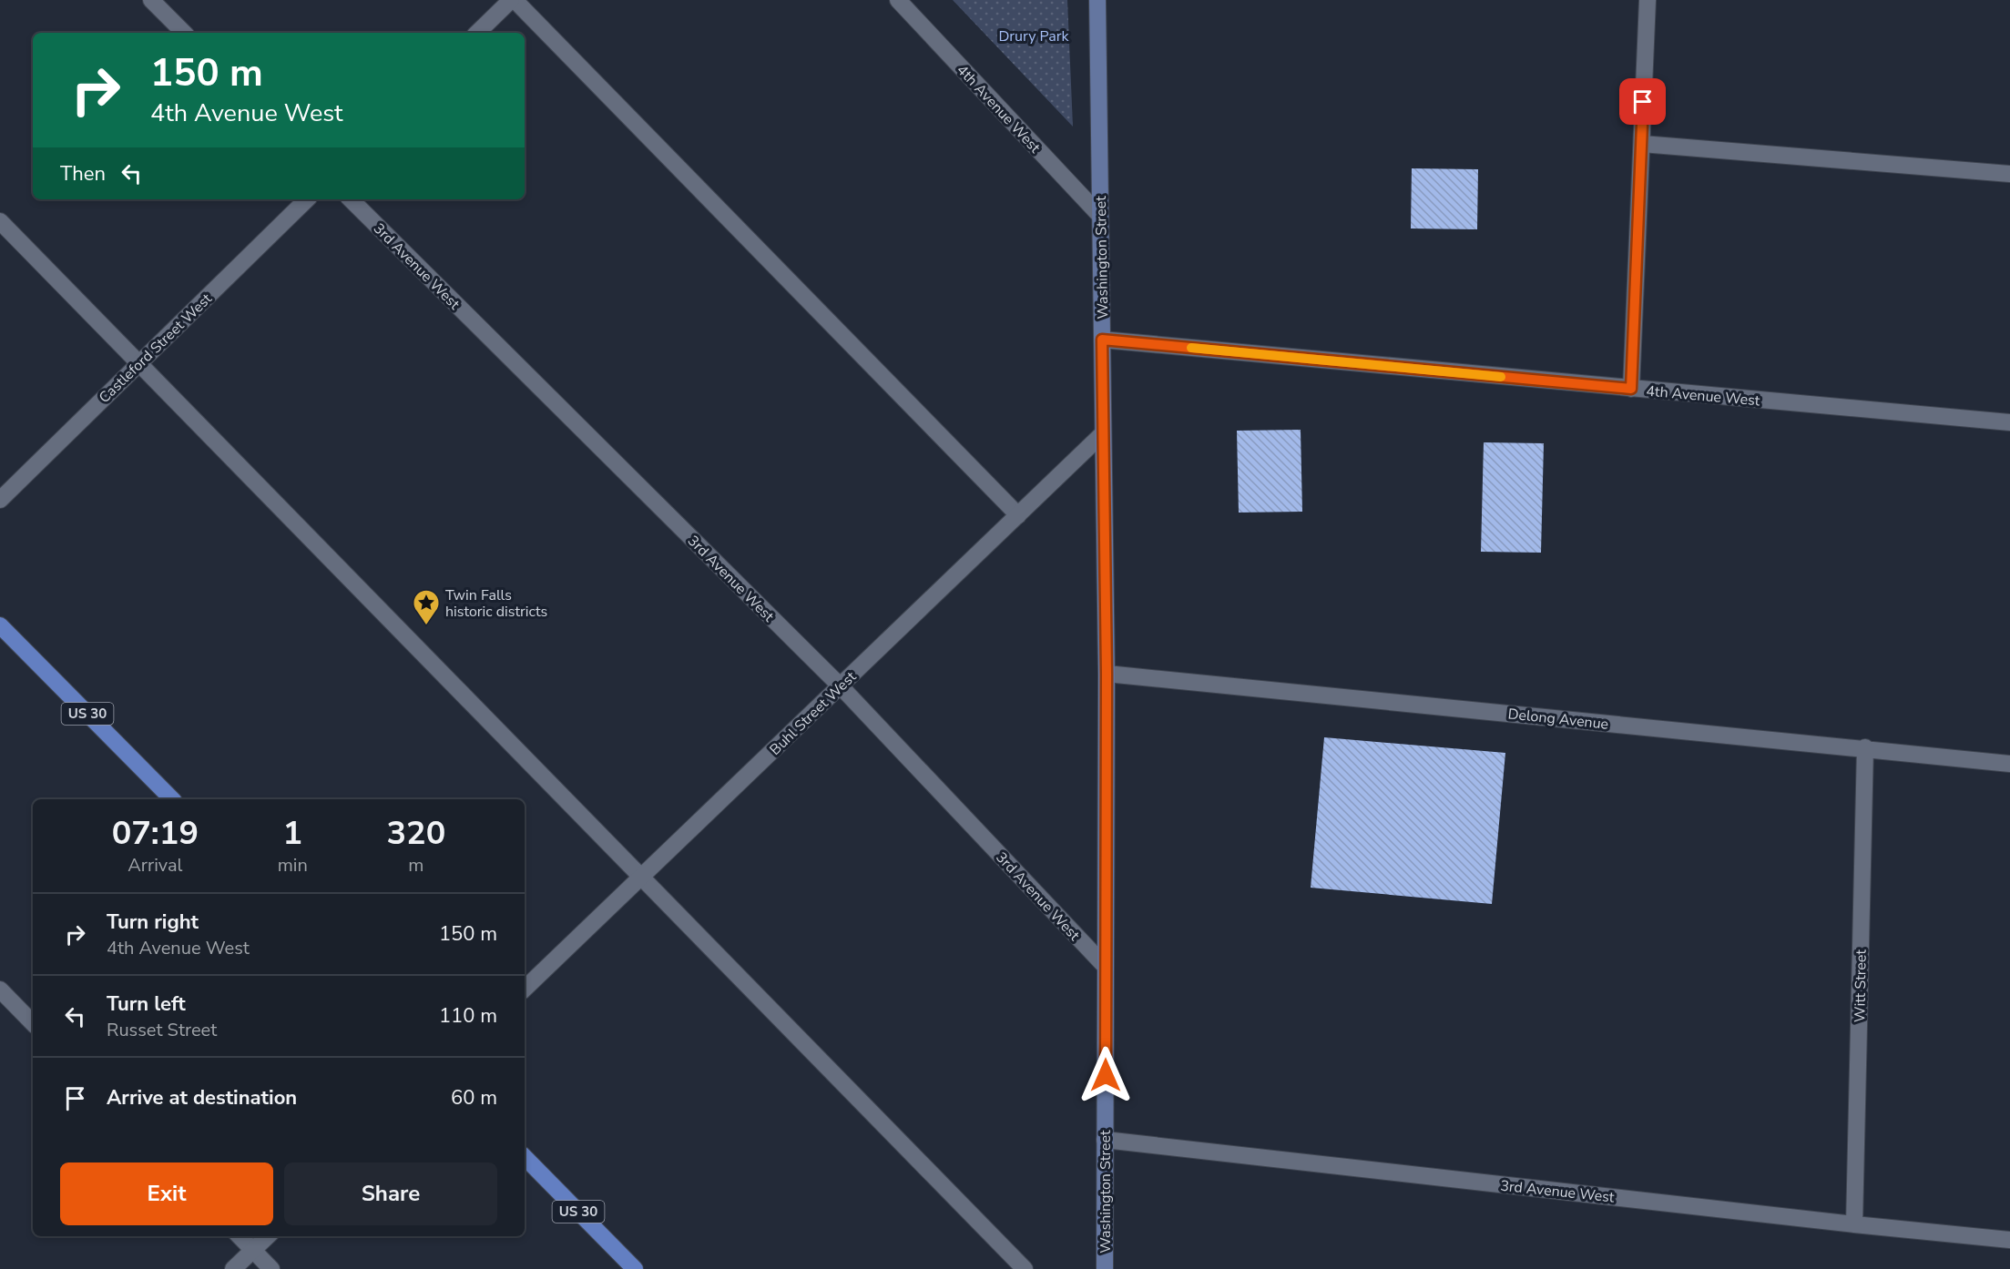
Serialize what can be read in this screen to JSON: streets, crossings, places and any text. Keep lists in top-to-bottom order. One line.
{"streets":{"main road":["Washington Street","US 30"],"street":["4th Avenue West","3rd Avenue West","Castleford Street West","Buhl Street West","Delong Avenue","Witt Street"]},"crossings":[["4th Avenue West","Washington Street"],["Washington Street","3rd Avenue West"],["Washington Street","Buhl Street West"],["Washington Street","Delong Avenue"],["3rd Avenue West","Buhl Street West"],["3rd Avenue West","Witt Street"],["Delong Avenue","Witt Street"]],"parks":["Drury Park"],"places":{"place":["Twin Falls historic districts"]},"page":{"turn":["150 m","4th Avenue West"],"then":"Then","eta":["07:19","Arrival","1","min","320","m"],"list":[{"name":"Turn right","note":"4th Avenue West","value":"150 m"},{"name":"Turn left","note":"Russet Street","value":"110 m"},{"name":"Arrive at destination","value":"60 m"}],"buttons":["Exit","Share"]}}
